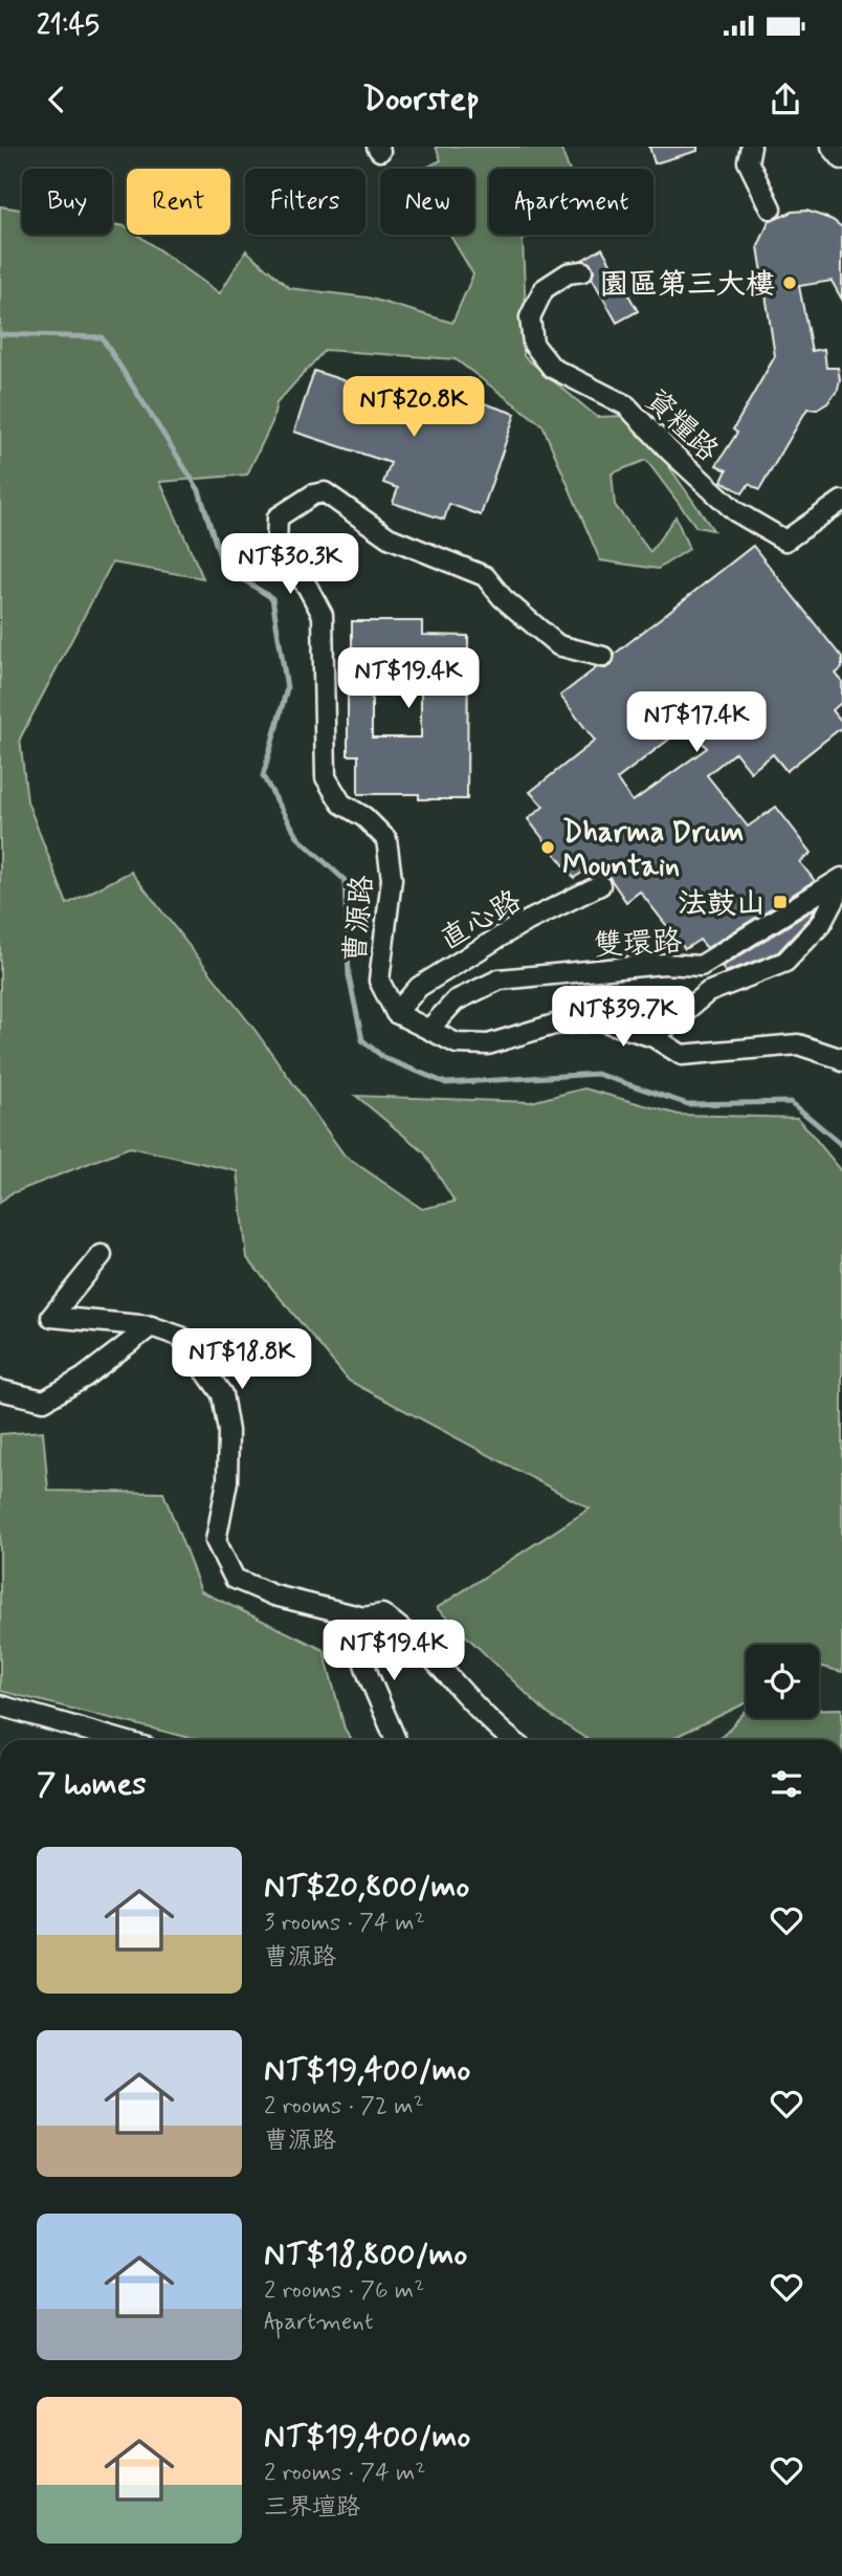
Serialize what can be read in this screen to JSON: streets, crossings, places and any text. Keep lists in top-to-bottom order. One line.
{"streets":{"street":["資糧路","曹源路","直心路","雙環路"]},"crossings":[["曹源路","直心路"]],"places":{"other":["園區第三大樓","Dharma Drum Mountain"],"transit":["法鼓山"]},"page":{"status":"21:45","header":"Doorstep","chip":["Buy","Rent","Filters","New","Apartment"],"price":["NT$20.8K","NT$30.3K","NT$19.4K","NT$17.4K","NT$39.7K","NT$18.8K","NT$19.4K"],"heading":"7 homes","list":[{"name":"NT$20,800/mo","note":"3 rooms · 74 m² · 曹源路"},{"name":"NT$19,400/mo","note":"2 rooms · 72 m² · 曹源路"},{"name":"NT$18,800/mo","note":"2 rooms · 76 m² · Apartment"},{"name":"NT$19,400/mo","note":"2 rooms · 74 m² · 三界壇路"}]}}
